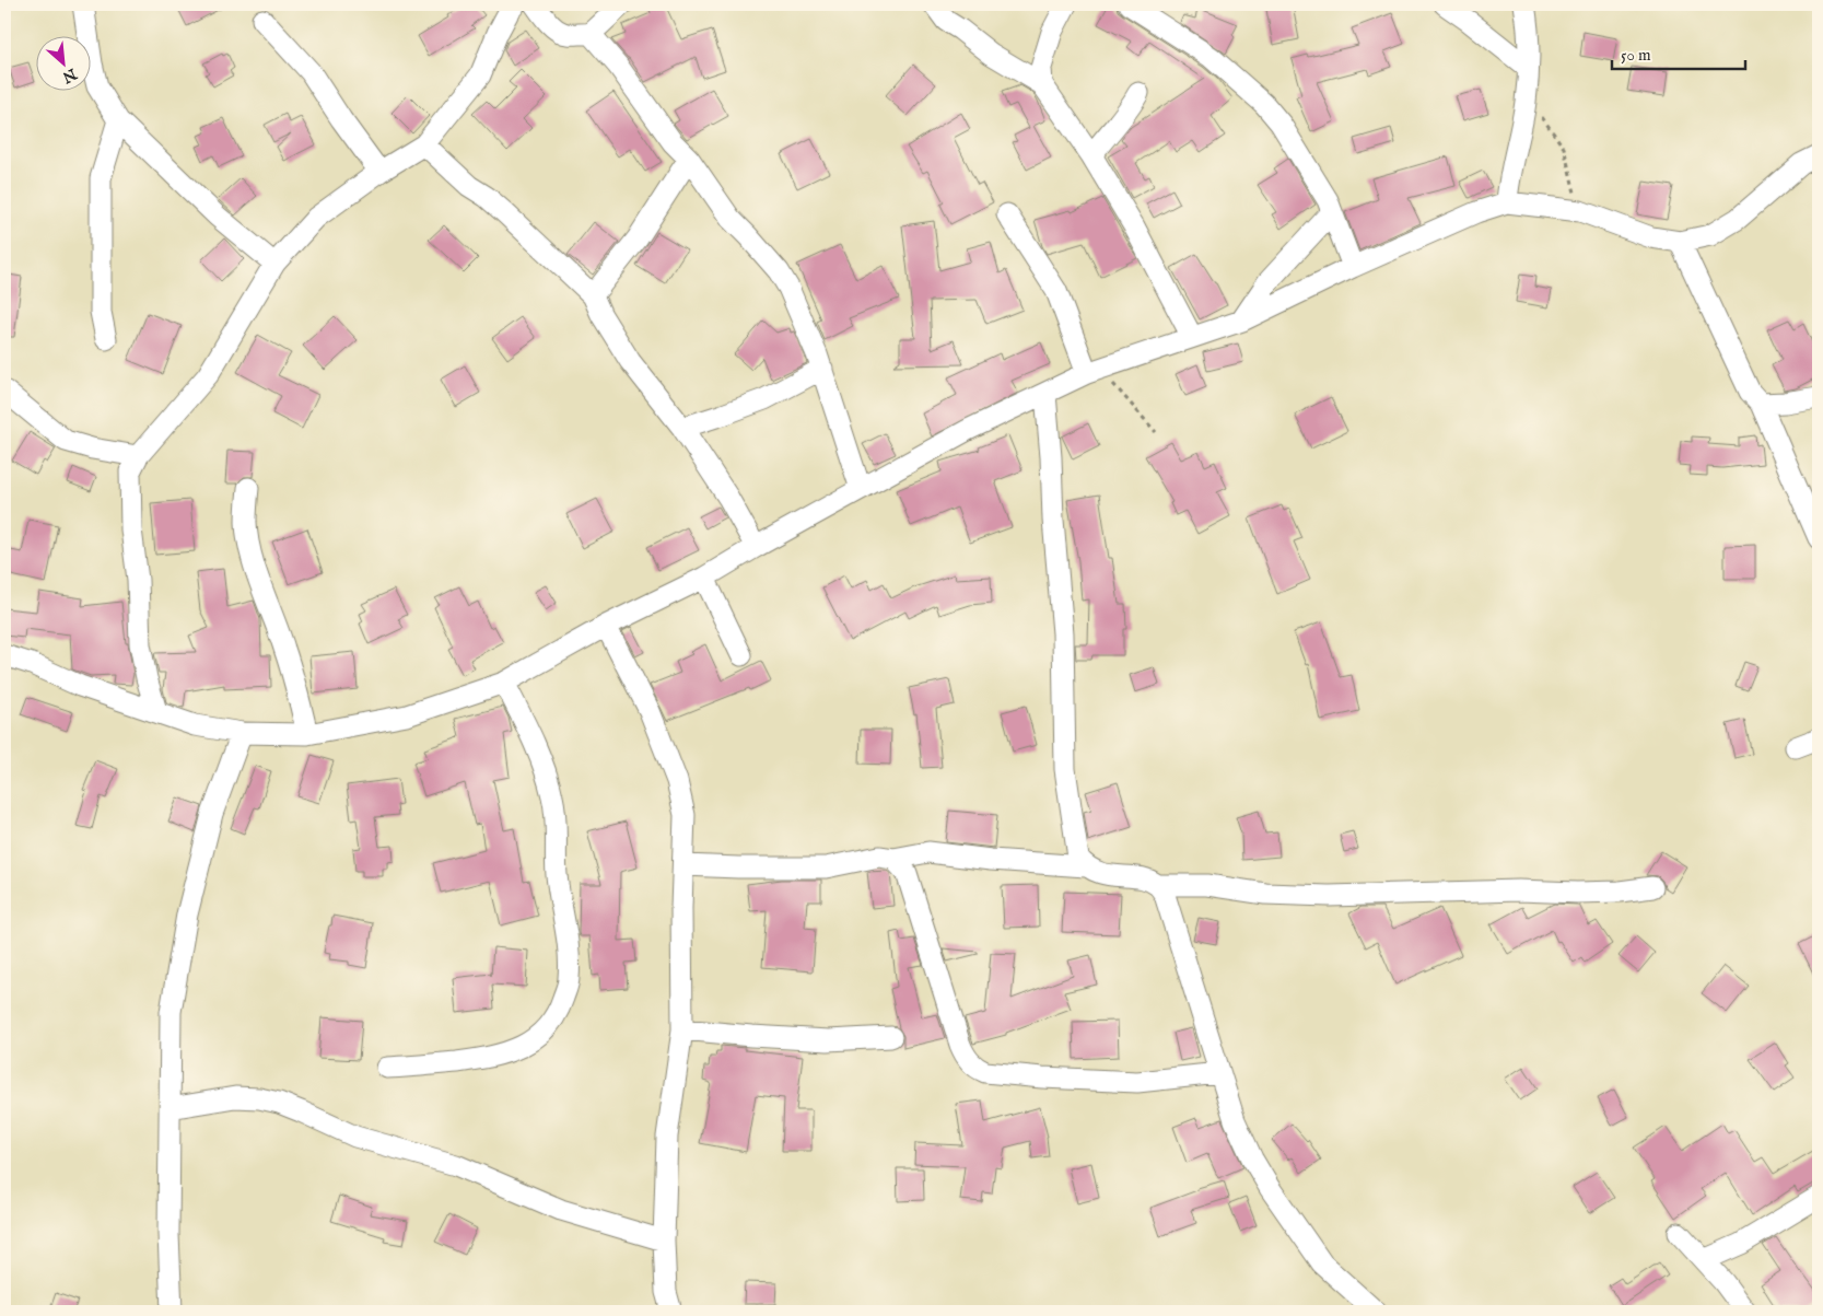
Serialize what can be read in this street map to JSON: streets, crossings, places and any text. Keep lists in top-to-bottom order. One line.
{"scale_bar":"50 m","north":"bottom right"}
